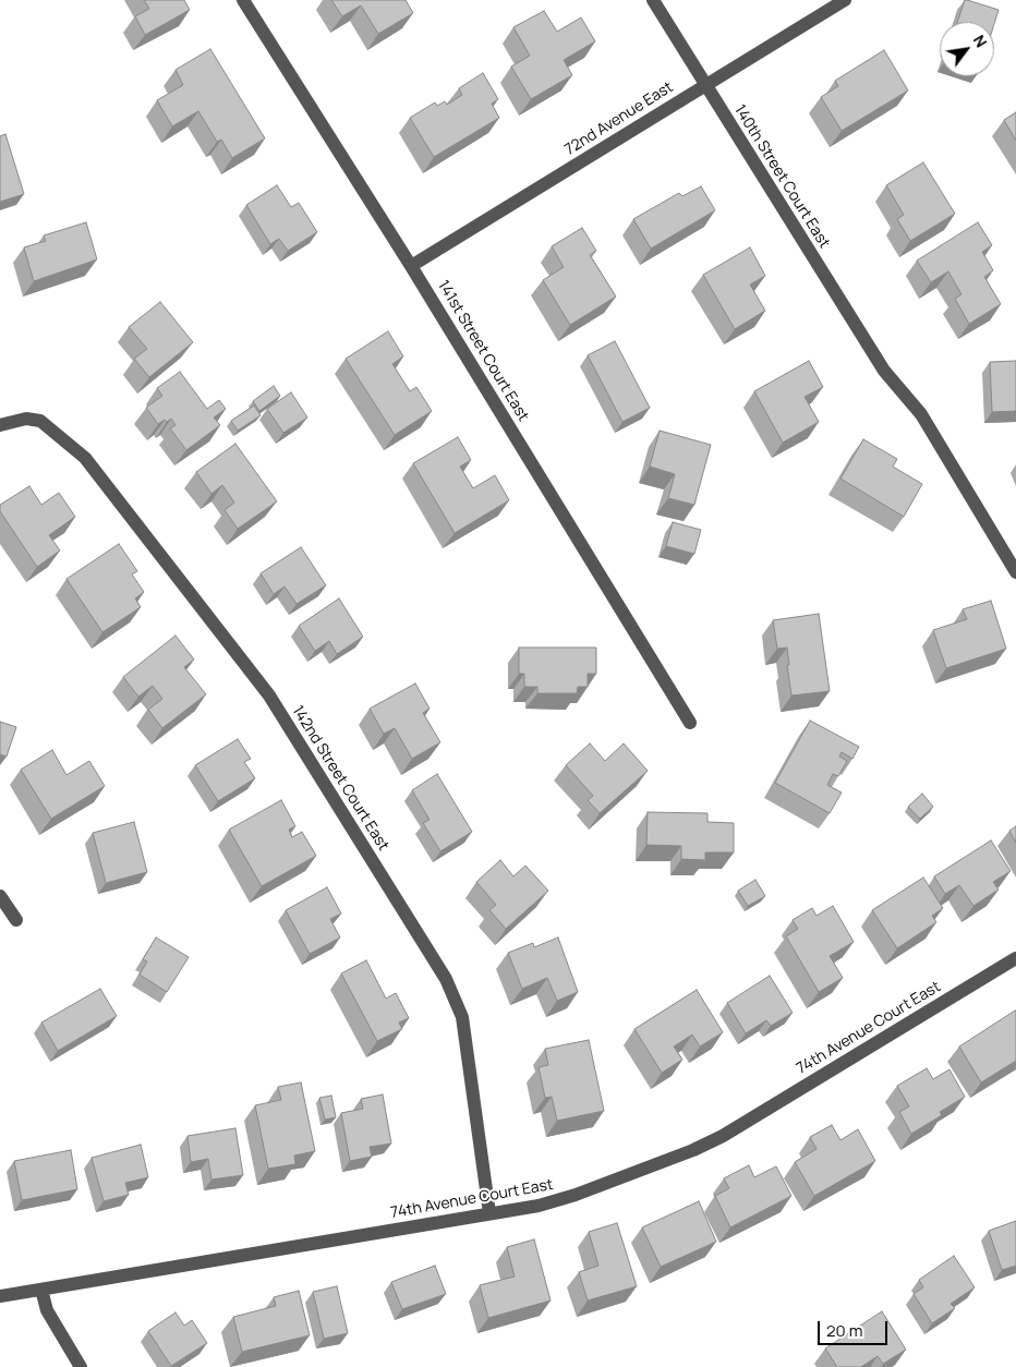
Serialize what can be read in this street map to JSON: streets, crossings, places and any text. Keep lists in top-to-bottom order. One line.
{"streets":{"street":["72nd Avenue East","140th Street Court East","141st Street Court East","142nd Street Court East","74th Avenue Court East"]},"crossings":[["72nd Avenue East","140th Street Court East"],["72nd Avenue East","141st Street Court East"],["142nd Street Court East","74th Avenue Court East"]],"scale_bar":"20 m","north":"top right"}
